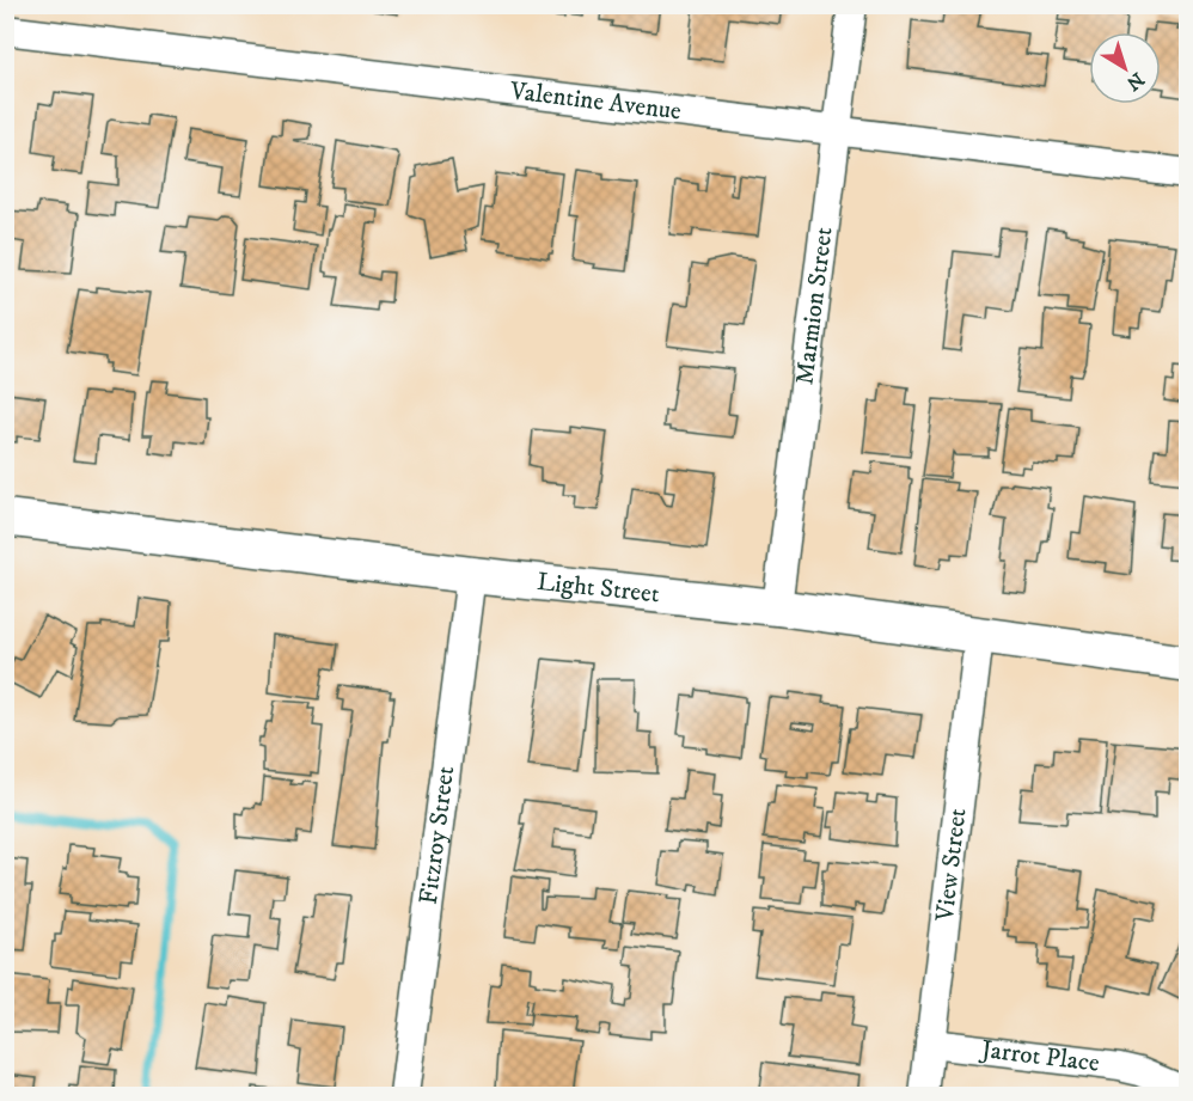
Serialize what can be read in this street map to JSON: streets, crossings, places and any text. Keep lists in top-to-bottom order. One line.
{"streets":{"street":["Valentine Avenue","Marmion Street","Light Street","Fitzroy Street","View Street","Jarrot Place"]},"crossings":[["Valentine Avenue","Marmion Street"],["Marmion Street","Light Street"],["Light Street","Fitzroy Street"],["Light Street","View Street"],["View Street","Jarrot Place"]],"north":"bottom right"}
